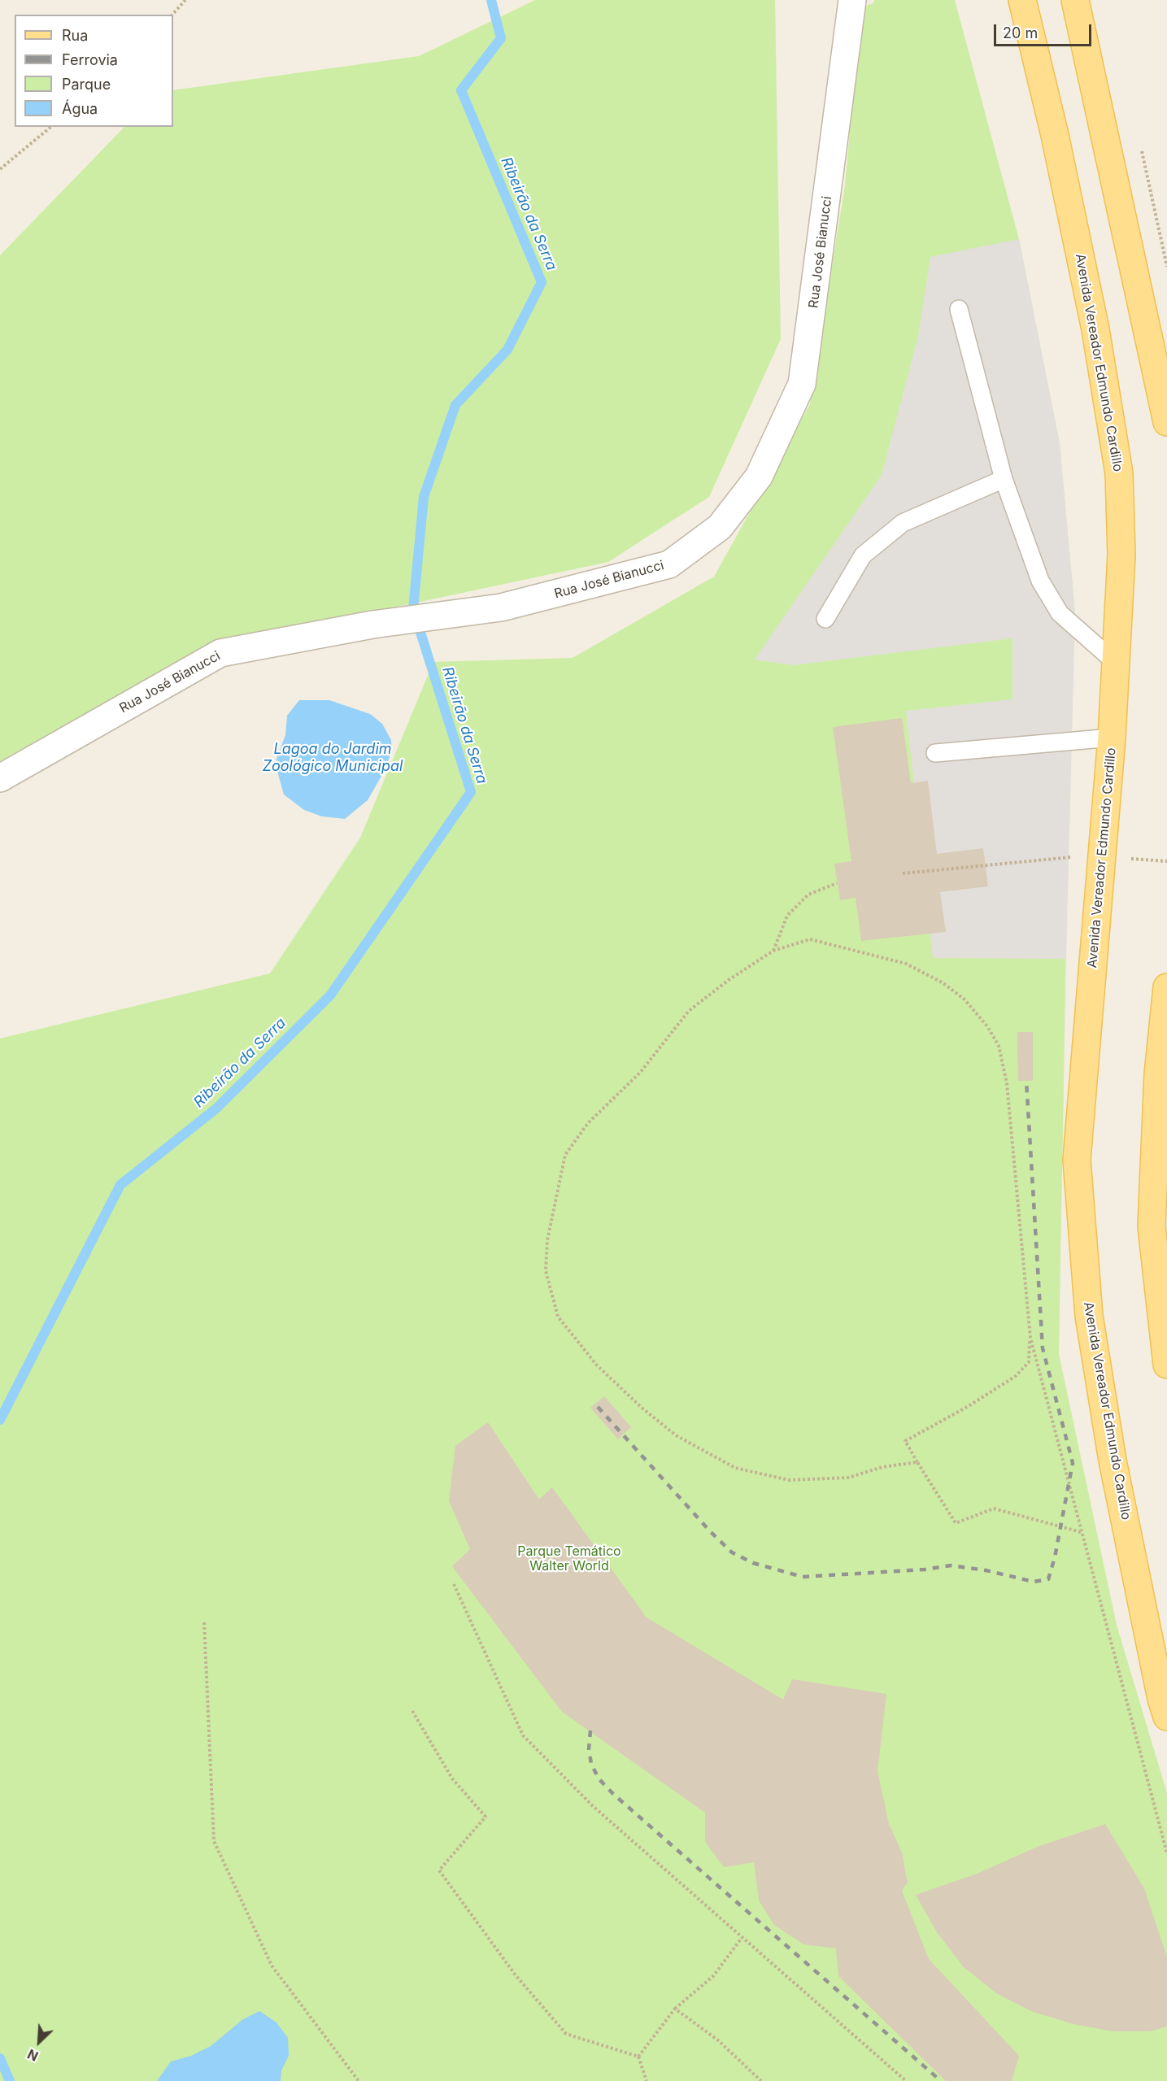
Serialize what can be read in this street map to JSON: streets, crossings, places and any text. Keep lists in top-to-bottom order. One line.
{"streets":{"main road":["Avenida Vereador Edmundo Cardillo"],"street":["Rua José Bianucci"]},"water":["Ribeirão da Serra","Lagoa do Jardim Zoológico Municipal"],"parks":["Parque Temático Walter World"],"legend":["Rua","Ferrovia","Parque","Água"],"scale_bar":"20 m","north":"bottom left"}
